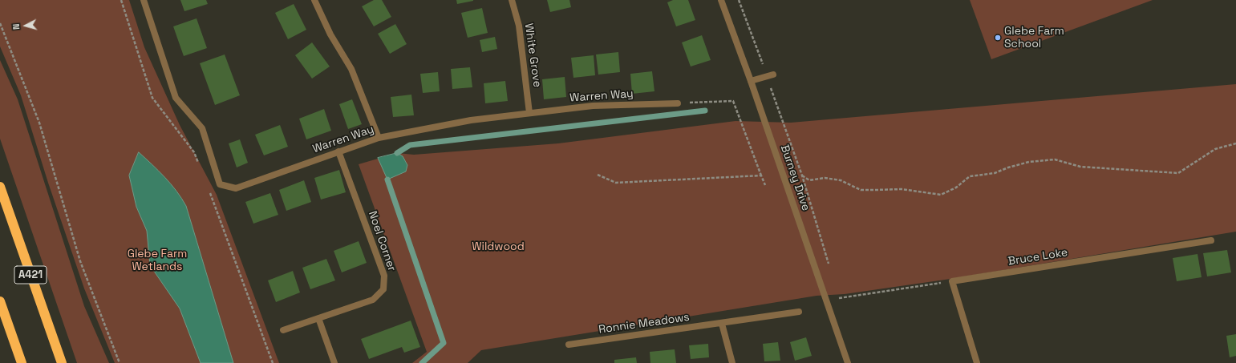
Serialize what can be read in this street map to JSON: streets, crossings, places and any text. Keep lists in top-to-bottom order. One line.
{"streets":{"highway":["A421"],"street":["White Grove","Warren Way","Burney Drive","Noel Corner","Bruce Loke","Ronnie Meadows"]},"crossings":[["White Grove","Warren Way"],["Warren Way","Noel Corner"]],"parks":["Wildwood","Glebe Farm Wetlands"],"places":["Glebe Farm School"],"north":"left"}
